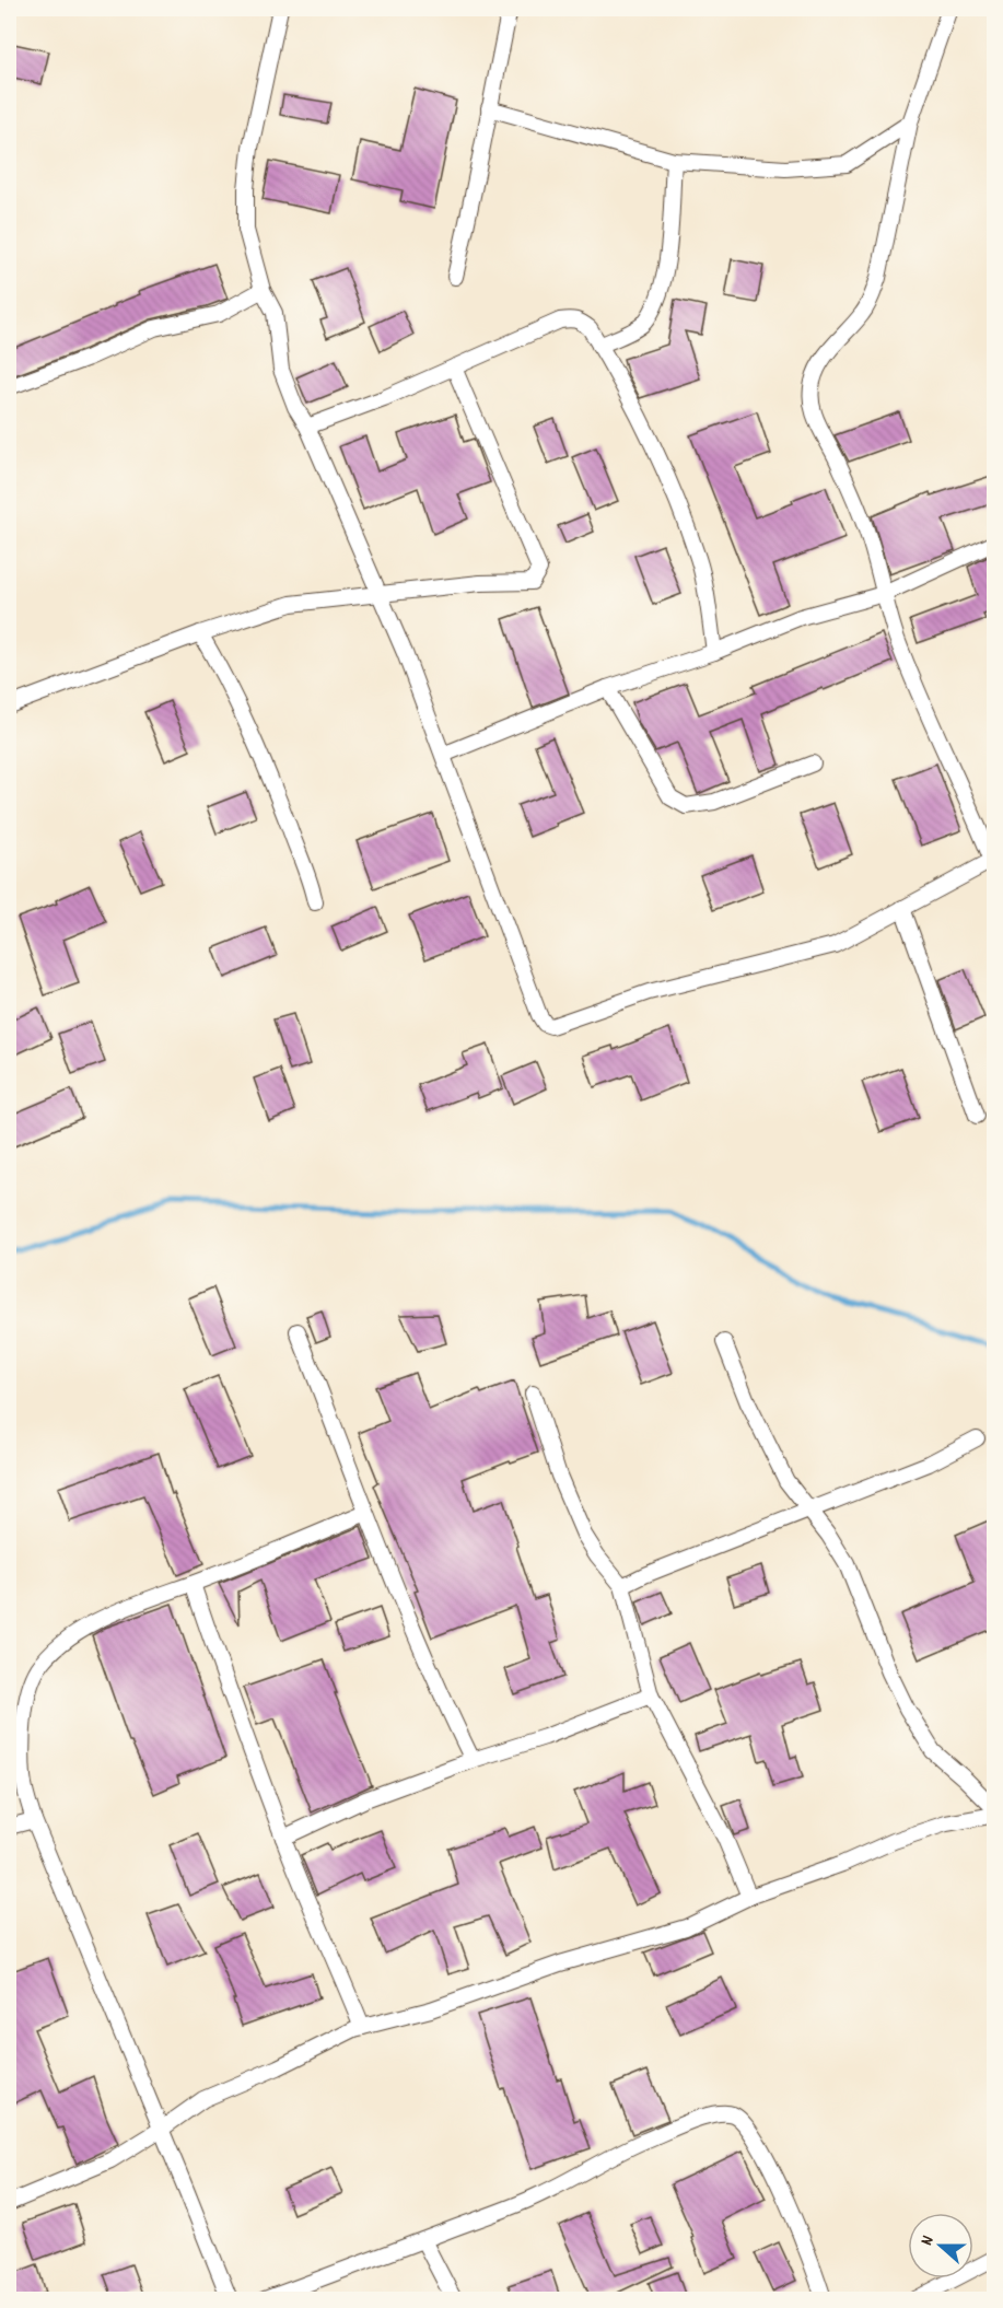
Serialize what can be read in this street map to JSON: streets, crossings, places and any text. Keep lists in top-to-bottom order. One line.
{"north":"left"}
